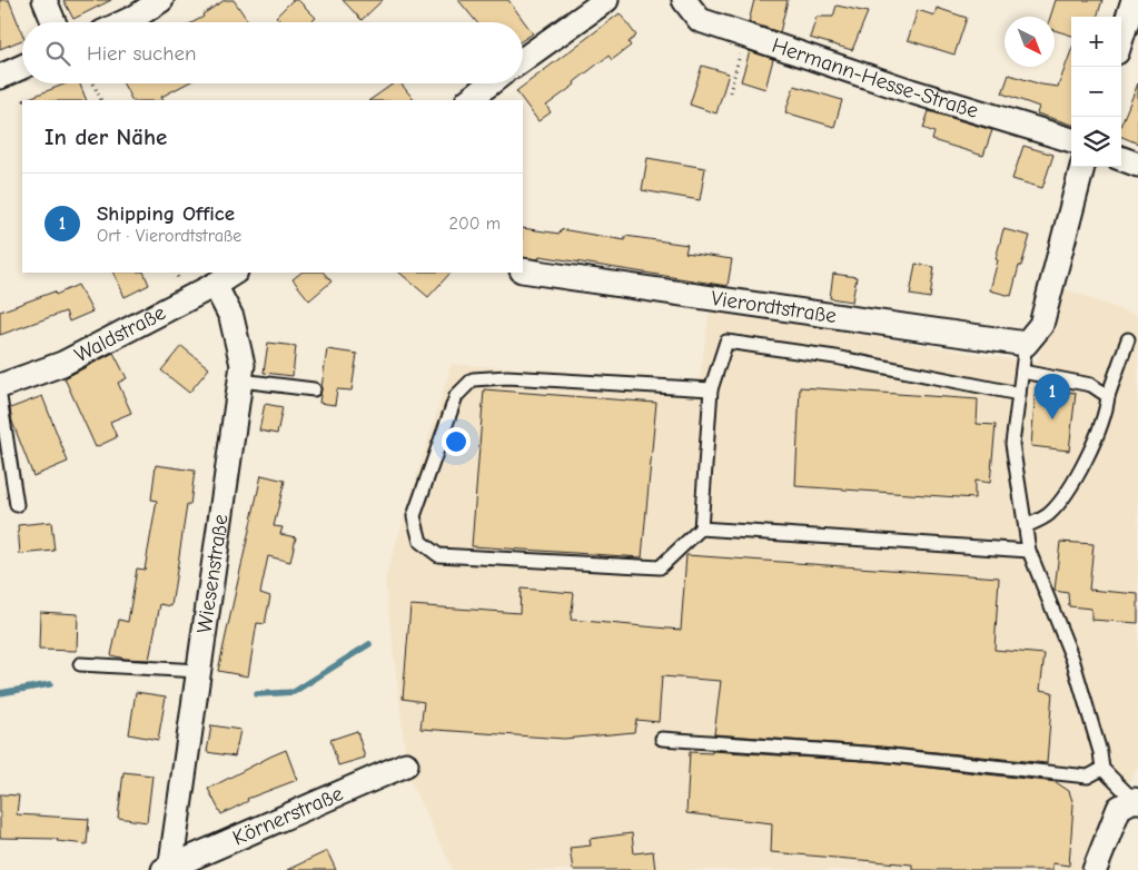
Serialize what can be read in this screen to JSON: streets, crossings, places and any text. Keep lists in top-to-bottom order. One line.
{"streets":{"street":["Hermann-Hesse-Straße","Vierordtstraße","Waldstraße","Wiesenstraße","Körnerstraße"]},"crossings":[["Waldstraße","Wiesenstraße"],["Wiesenstraße","Körnerstraße"]],"north":"bottom right","page":{"map_buttons":["+","−"],"search":"Hier suchen","heading":"In der Nähe","list":[{"mark":"1","name":"Shipping Office","note":"Ort · Vierordtstraße","value":"200 m"}],"pins":"1"}}
